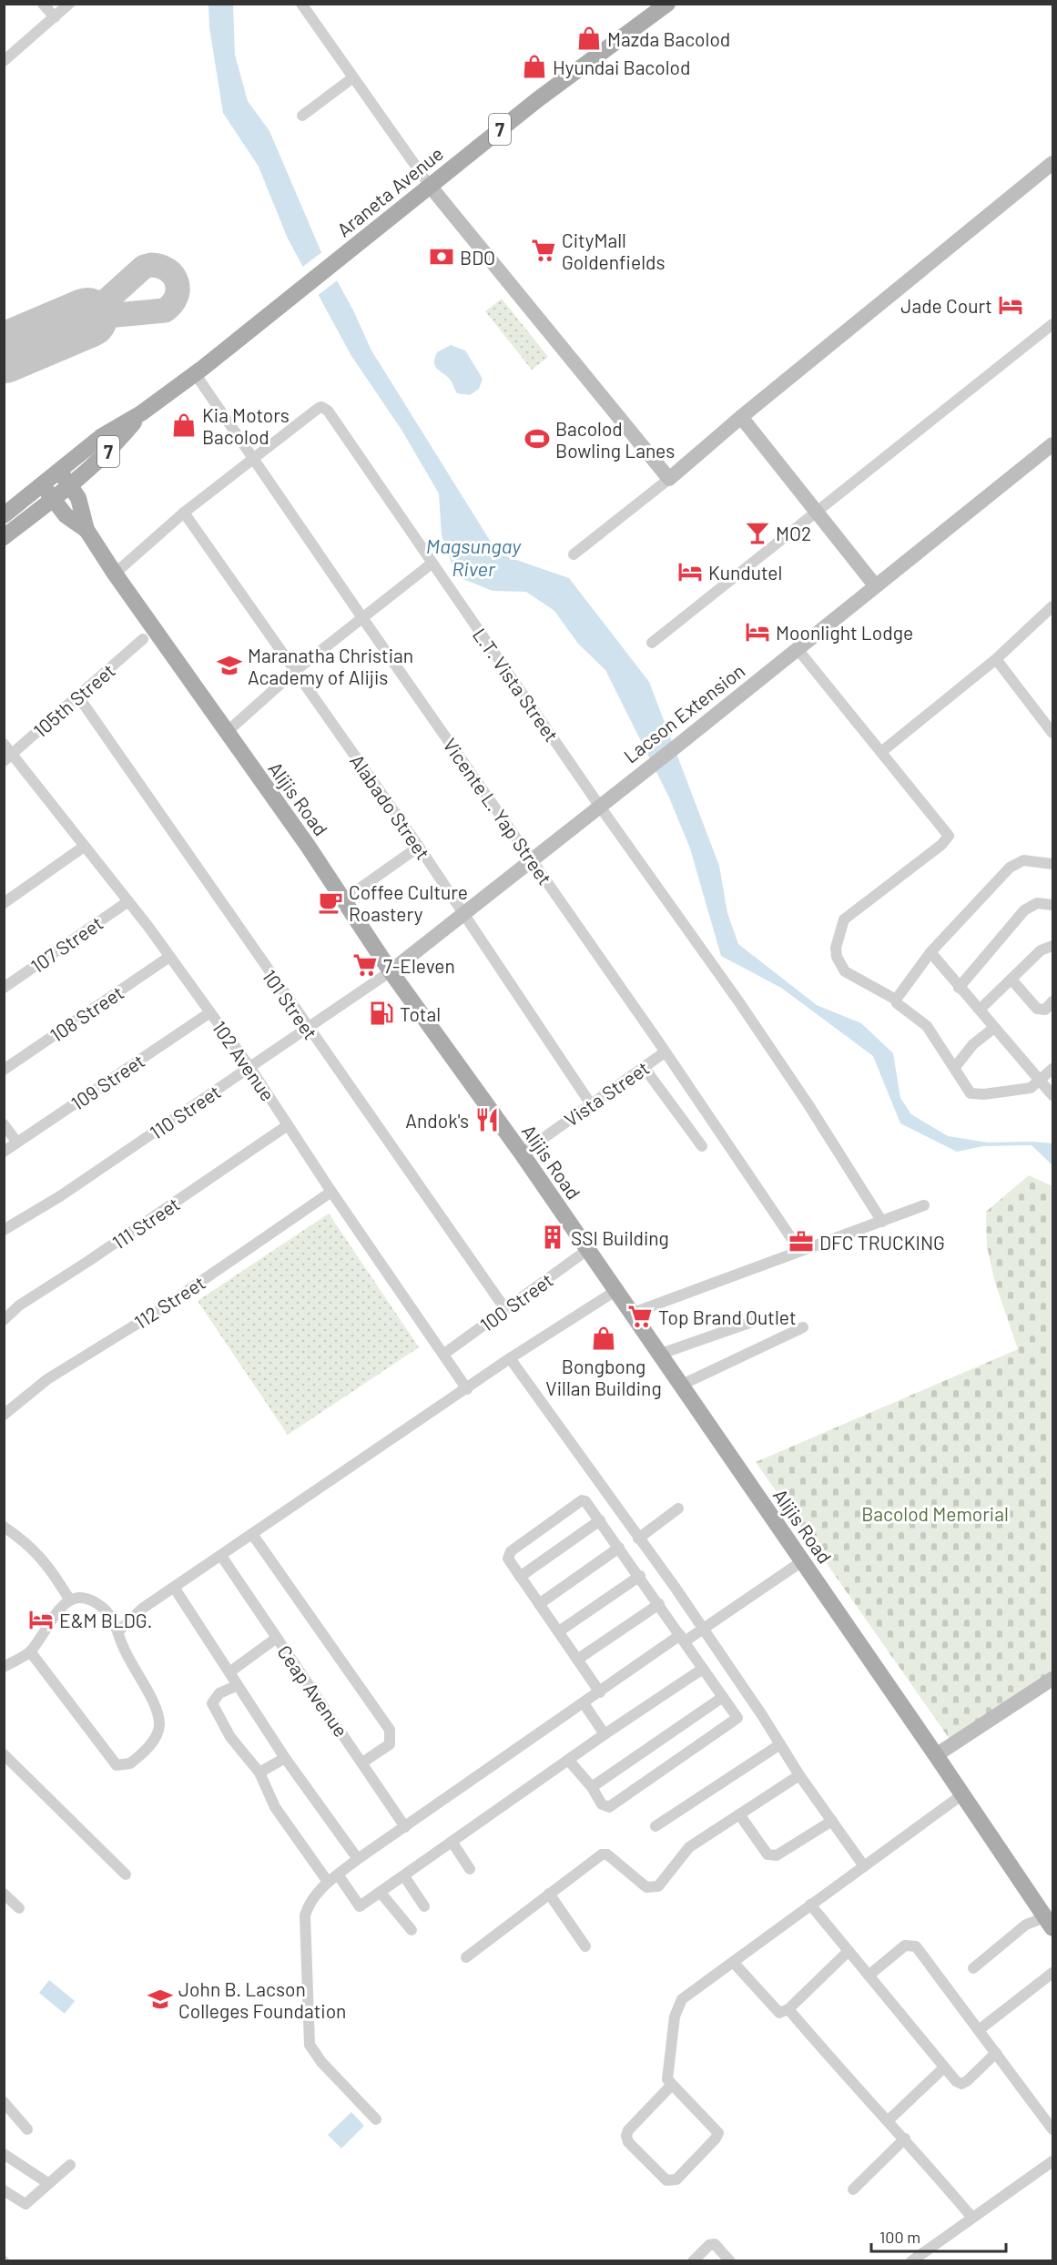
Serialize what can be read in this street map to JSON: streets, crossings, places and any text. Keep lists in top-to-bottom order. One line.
{"streets":{"main road":["7","Araneta Avenue","Alijis Road"],"street":["L.T. Vista Street","105th Street","Lacson Extension","Alabado Street","Vicente L. Yap Street","107 Street","101 Street","108 Street","102 Avenue","109 Street","Vista Street","110 Street","111 Street","112 Street","100 Street","Ceap Avenue"]},"crossings":[["Araneta Avenue","Alijis Road"],["Araneta Avenue","Vicente L. Yap Street"],["L.T. Vista Street","Lacson Extension"],["L.T. Vista Street","Vicente L. Yap Street"],["105th Street","101 Street"],["105th Street","102 Avenue"],["Lacson Extension","Alijis Road"],["Lacson Extension","Alabado Street"],["Lacson Extension","Vicente L. Yap Street"],["Lacson Extension","110 Street"],["Alijis Road","Vista Street"],["Alijis Road","110 Street"],["Alijis Road","100 Street"],["Alabado Street","Vista Street"],["Vicente L. Yap Street","Vista Street"],["107 Street","102 Avenue"],["101 Street","110 Street"],["101 Street","100 Street"],["108 Street","102 Avenue"],["102 Avenue","109 Street"],["102 Avenue","110 Street"],["102 Avenue","111 Street"],["102 Avenue","112 Street"],["102 Avenue","100 Street"]],"water":["Magsungay River"],"parks":["Bacolod Memorial"],"places":{"shop":["Mazda Bacolod","Hyundai Bacolod","Kia Motors Bacolod","Bongbong Villan Building"],"supermarket":["CityMall Goldenfields","7-Eleven","Top Brand Outlet"],"bank":["BDO"],"hotel":["Jade Court","Kundutel","Moonlight Lodge","E&M BLDG."],"sports":["Bacolod Bowling Lanes"],"bar":["MO2"],"school or university":["Maranatha Christian Academy of Alijis","John B. Lacson Colleges Foundation"],"cafe":["Coffee Culture Roastery"],"fuel station":["Total"],"restaurant":["Andok's"],"building":["SSI Building"],"office":["DFC TRUCKING"]},"scale_bar":"100 m"}
